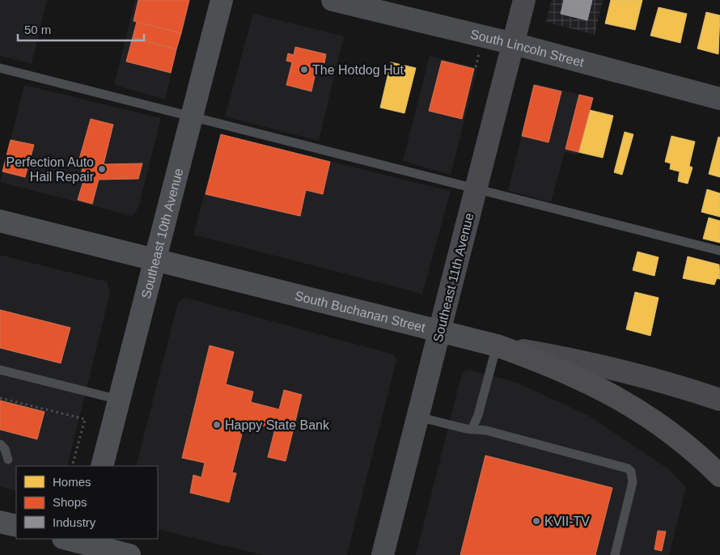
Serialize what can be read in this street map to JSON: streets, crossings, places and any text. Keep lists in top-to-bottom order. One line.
{"streets":{"main road":["Southeast 10th Avenue","Southeast 11th Avenue","South Buchanan Street"],"street":["South Lincoln Street"]},"crossings":[["South Lincoln Street","Southeast 11th Avenue"],["Southeast 10th Avenue","South Buchanan Street"],["Southeast 11th Avenue","South Buchanan Street"]],"places":["The Hotdog Hut","Perfection Auto Hail Repair","Happy State Bank","KVII-TV"],"legend":["Homes","Shops","Industry"],"scale_bar":"50 m"}
